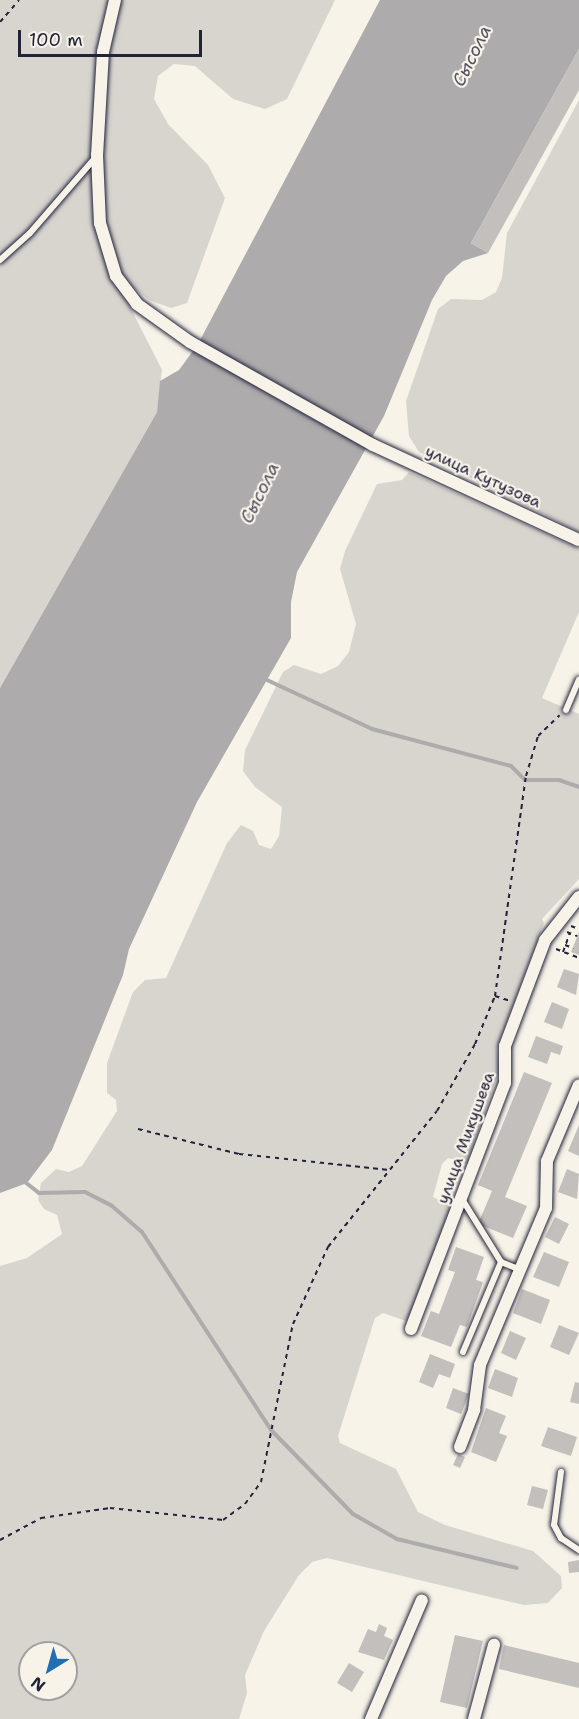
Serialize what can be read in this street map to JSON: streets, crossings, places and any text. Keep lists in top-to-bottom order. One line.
{"streets":{"street":["улица Кутузова","улица Микушева"]},"water":["Сысола"],"scale_bar":"100 m","north":"bottom left"}
